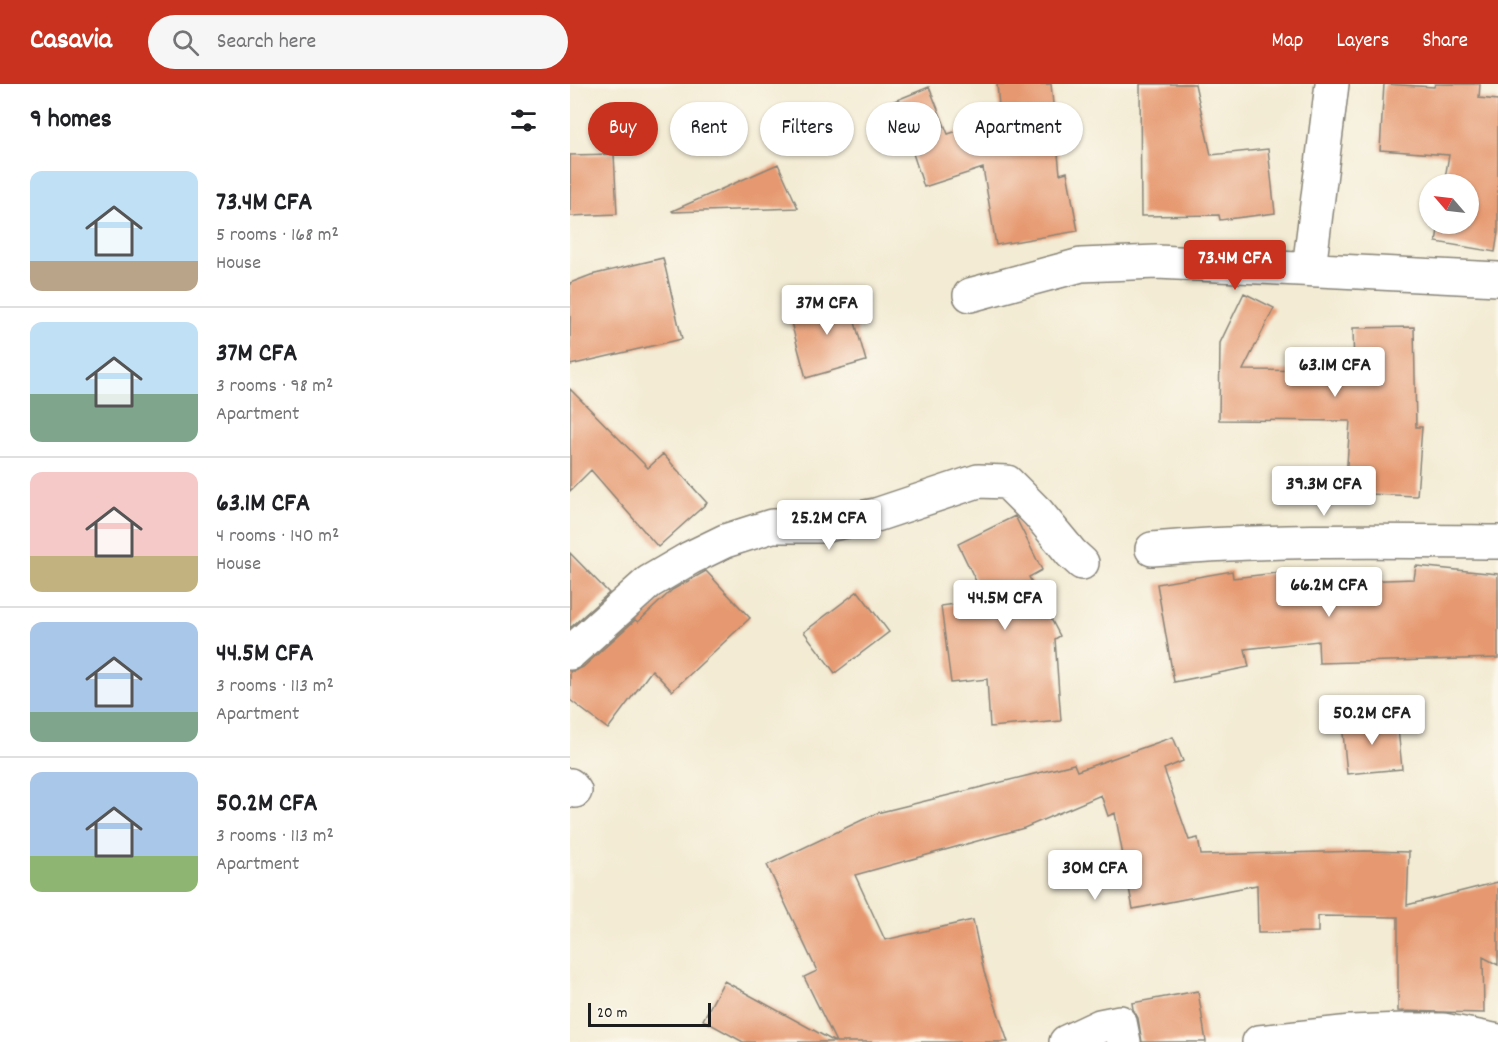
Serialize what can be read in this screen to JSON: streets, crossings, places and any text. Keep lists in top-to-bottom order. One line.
{"scale_bar":"20 m","north":"top left","page":{"header":"Casavia","search":"Search here","nav":["Map","Layers","Share"],"heading":"9 homes","chip":["Buy","Rent","Filters","New","Apartment"],"list":[{"name":"73.4M CFA","note":"5 rooms · 168 m² · House"},{"name":"37M CFA","note":"3 rooms · 98 m² · Apartment"},{"name":"63.1M CFA","note":"4 rooms · 140 m² · House"},{"name":"44.5M CFA","note":"3 rooms · 113 m² · Apartment"},{"name":"50.2M CFA","note":"3 rooms · 113 m² · Apartment"}],"price":["73.4M CFA","37M CFA","63.1M CFA","39.3M CFA","25.2M CFA","66.2M CFA","44.5M CFA","50.2M CFA","30M CFA"],"scale":"20 m"}}
